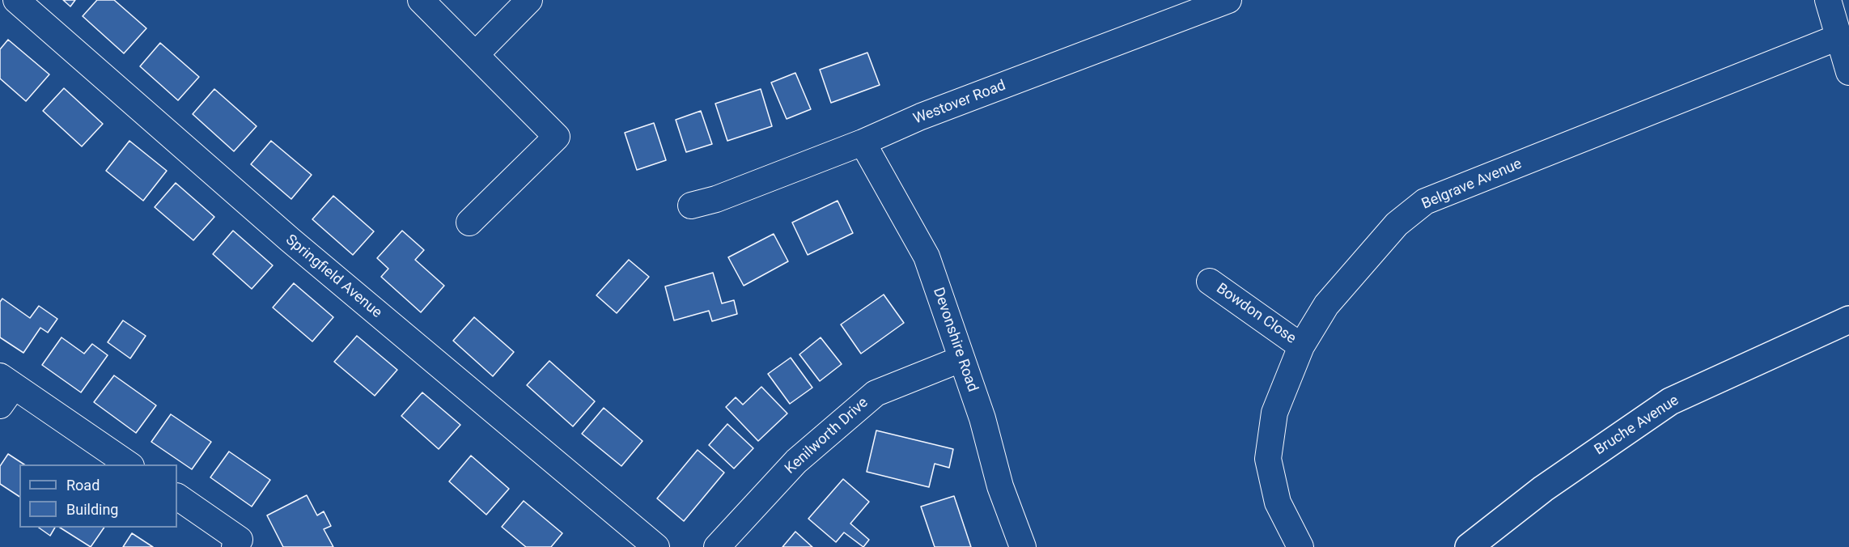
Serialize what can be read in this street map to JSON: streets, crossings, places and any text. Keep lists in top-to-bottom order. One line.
{"streets":{"street":["Westover Road","Belgrave Avenue","Springfield Avenue","Bowdon Close","Devonshire Road","Bruche Avenue","Kenilworth Drive"]},"crossings":[["Westover Road","Devonshire Road"],["Belgrave Avenue","Bowdon Close"],["Devonshire Road","Kenilworth Drive"]],"legend":["Road","Building"]}
